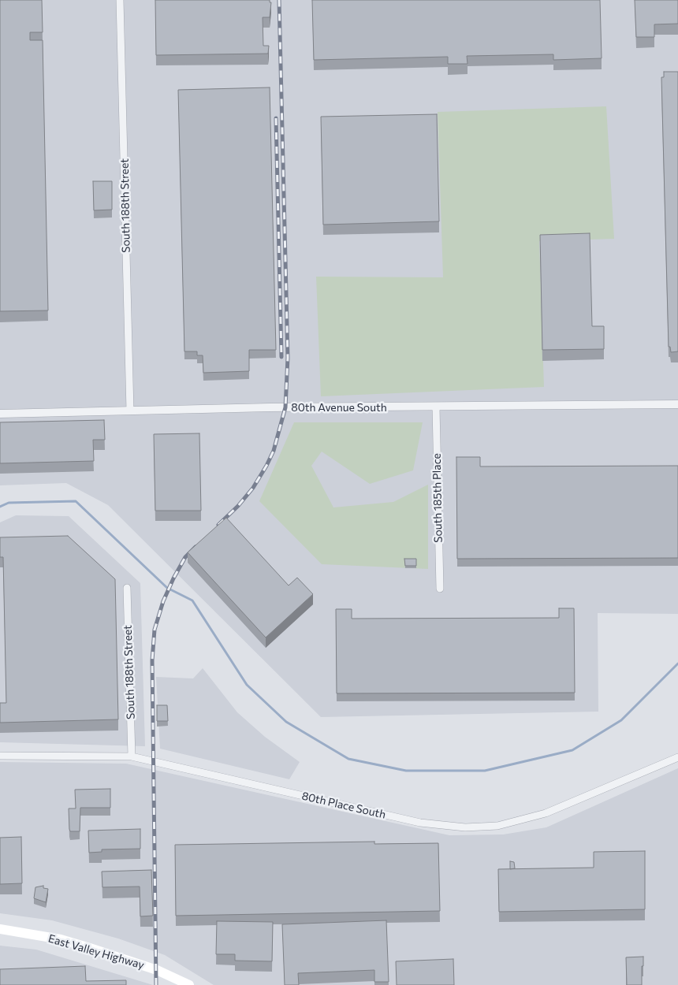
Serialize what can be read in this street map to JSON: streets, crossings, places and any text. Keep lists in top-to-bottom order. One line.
{"streets":{"main road":["East Valley Highway"],"street":["South 188th Street","80th Avenue South","South 185th Place","80th Place South"]},"crossings":[["South 188th Street","80th Avenue South"],["South 188th Street","80th Place South"],["80th Avenue South","South 185th Place"]]}
